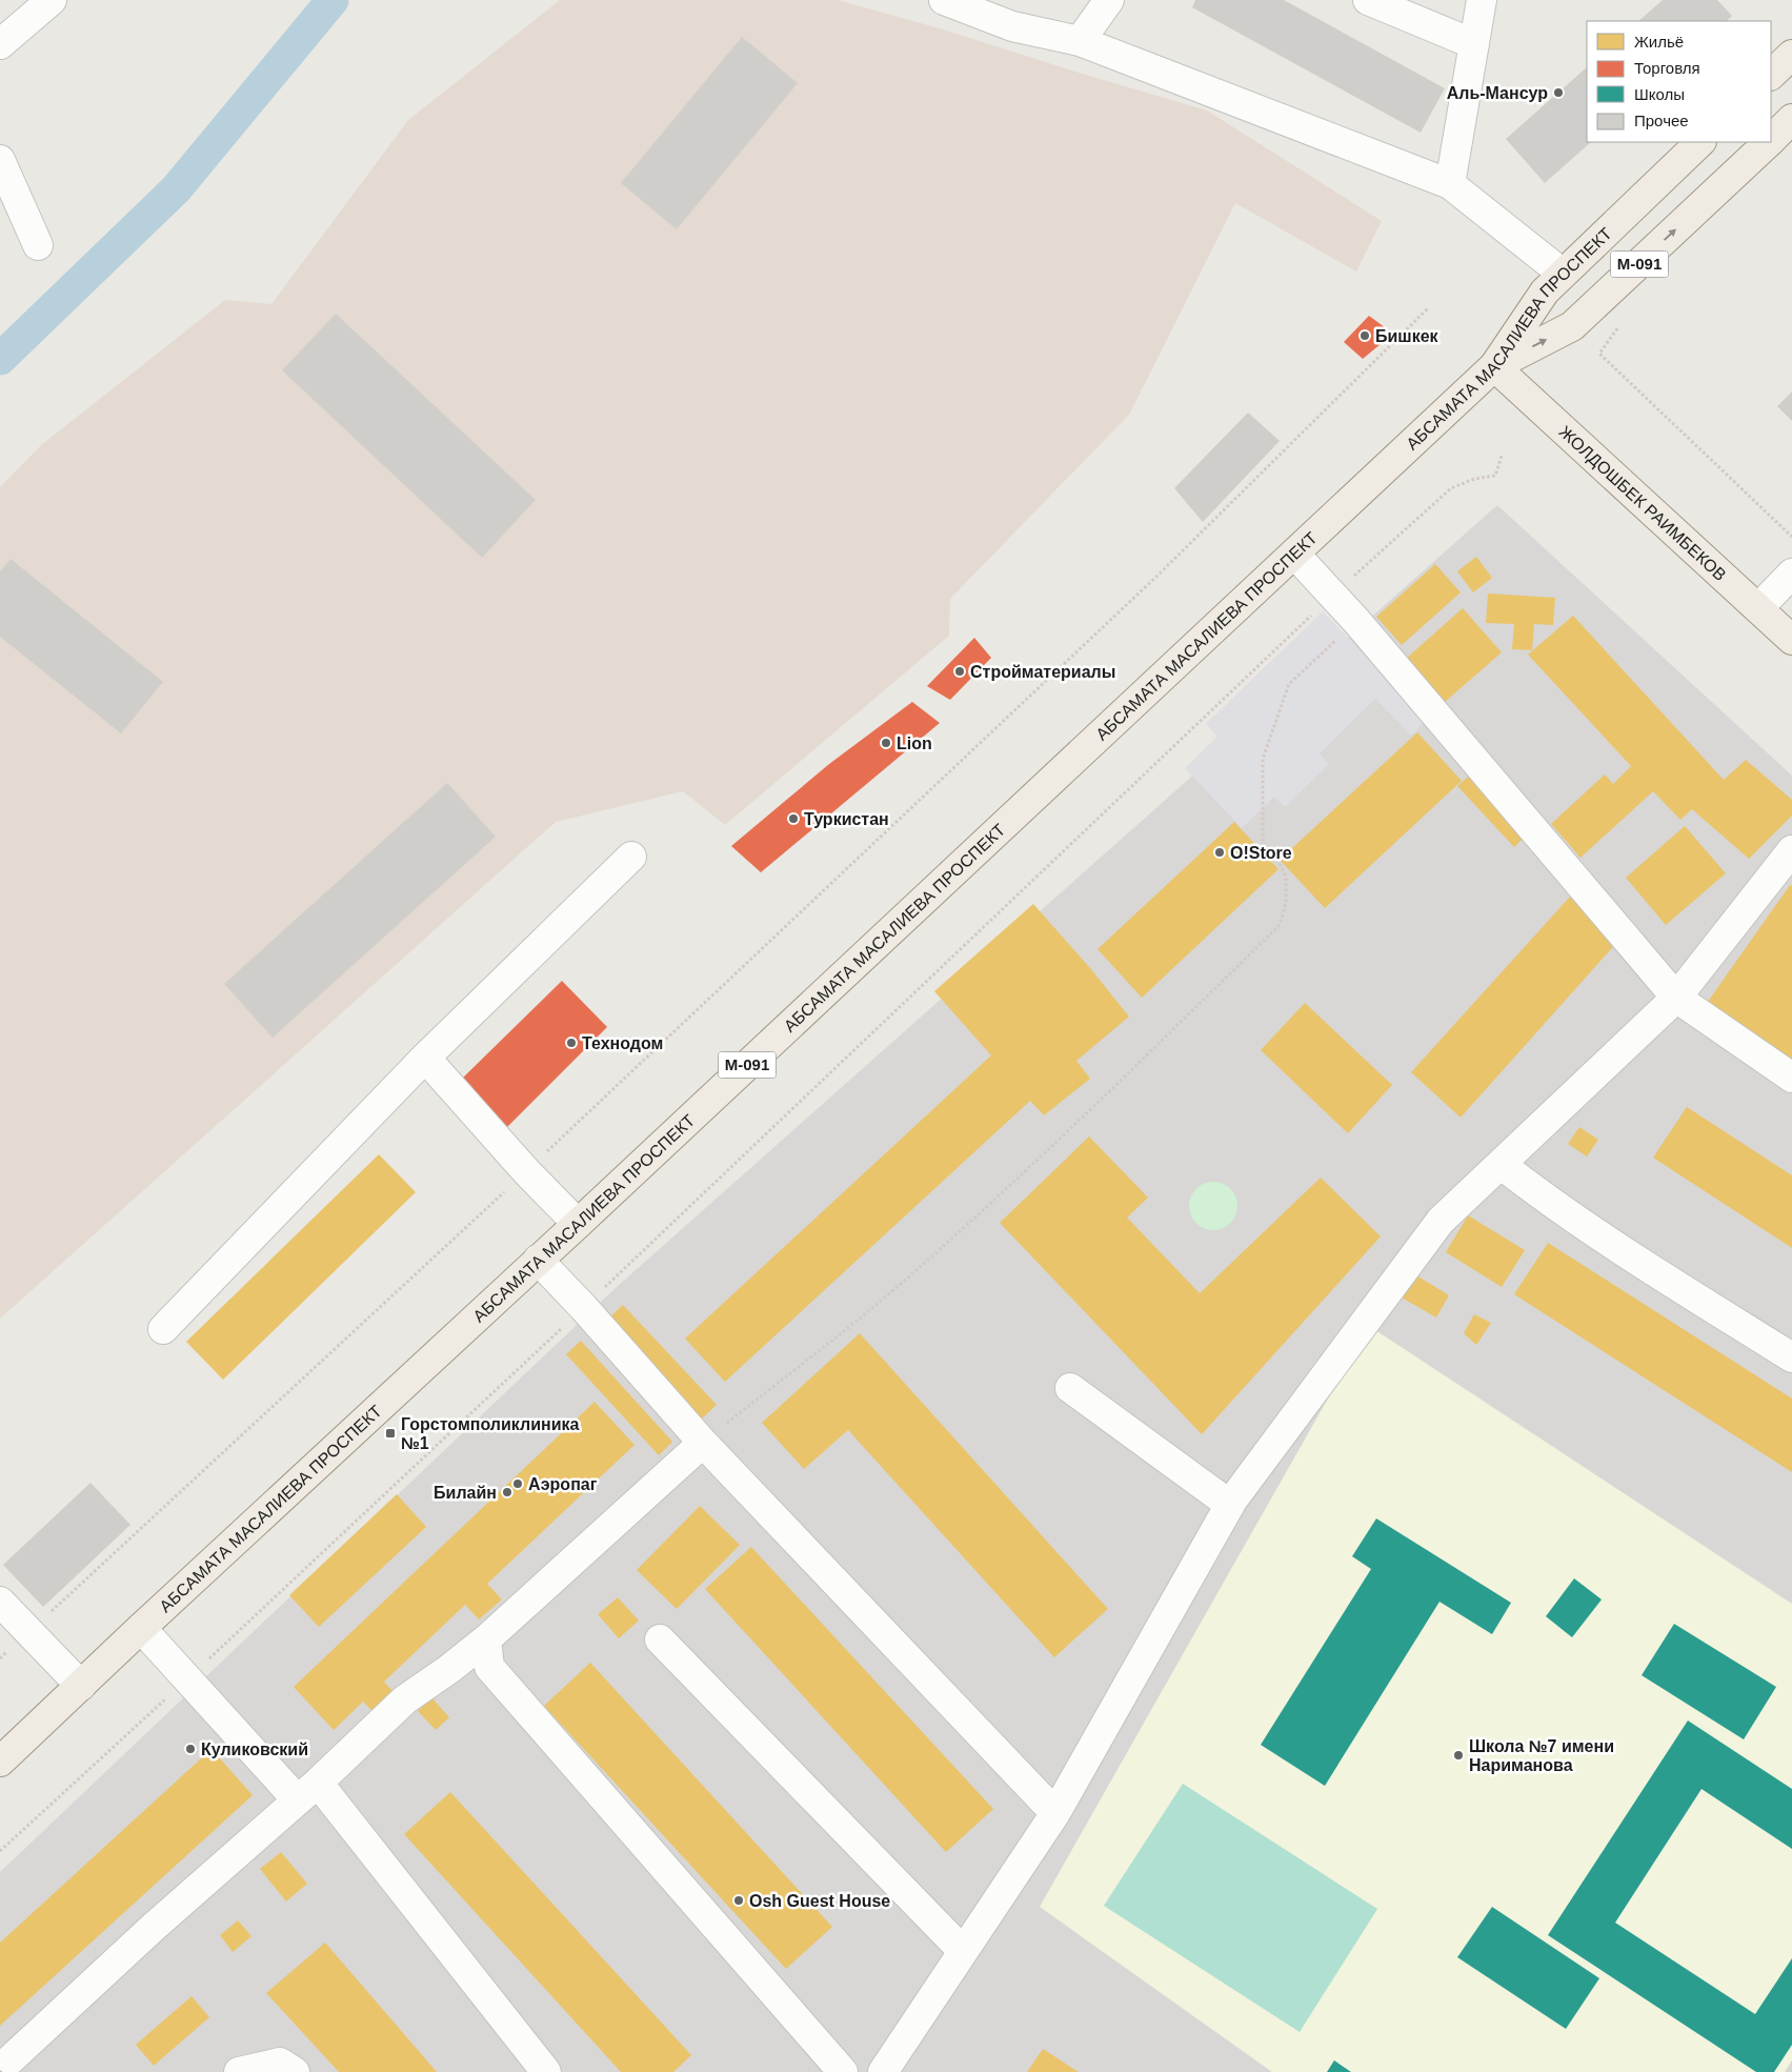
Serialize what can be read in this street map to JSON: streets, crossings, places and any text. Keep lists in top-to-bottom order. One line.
{"streets":{"main road":["М-091","АБСАМАТА МАСАЛИЕВА ПРОСПЕКТ","ЖОЛДОШБЕК РАИМБЕКОВ"]},"crossings":[["М-091","АБСАМАТА МАСАЛИЕВА ПРОСПЕКТ"],["М-091","ЖОЛДОШБЕК РАИМБЕКОВ"],["АБСАМАТА МАСАЛИЕВА ПРОСПЕКТ","ЖОЛДОШБЕК РАИМБЕКОВ"]],"places":{"other":["Аль-Мансур","Бишкек","Стройматериалы","Lion","Туркистан","O!Store","Технодом","Аэропаг","Билайн","Куликовский","Школа №7 имени Нариманова","Osh Guest House"],"transit":["Горстомполиклиника №1"]},"legend":["Жильё","Торговля","Школы","Прочее"]}
